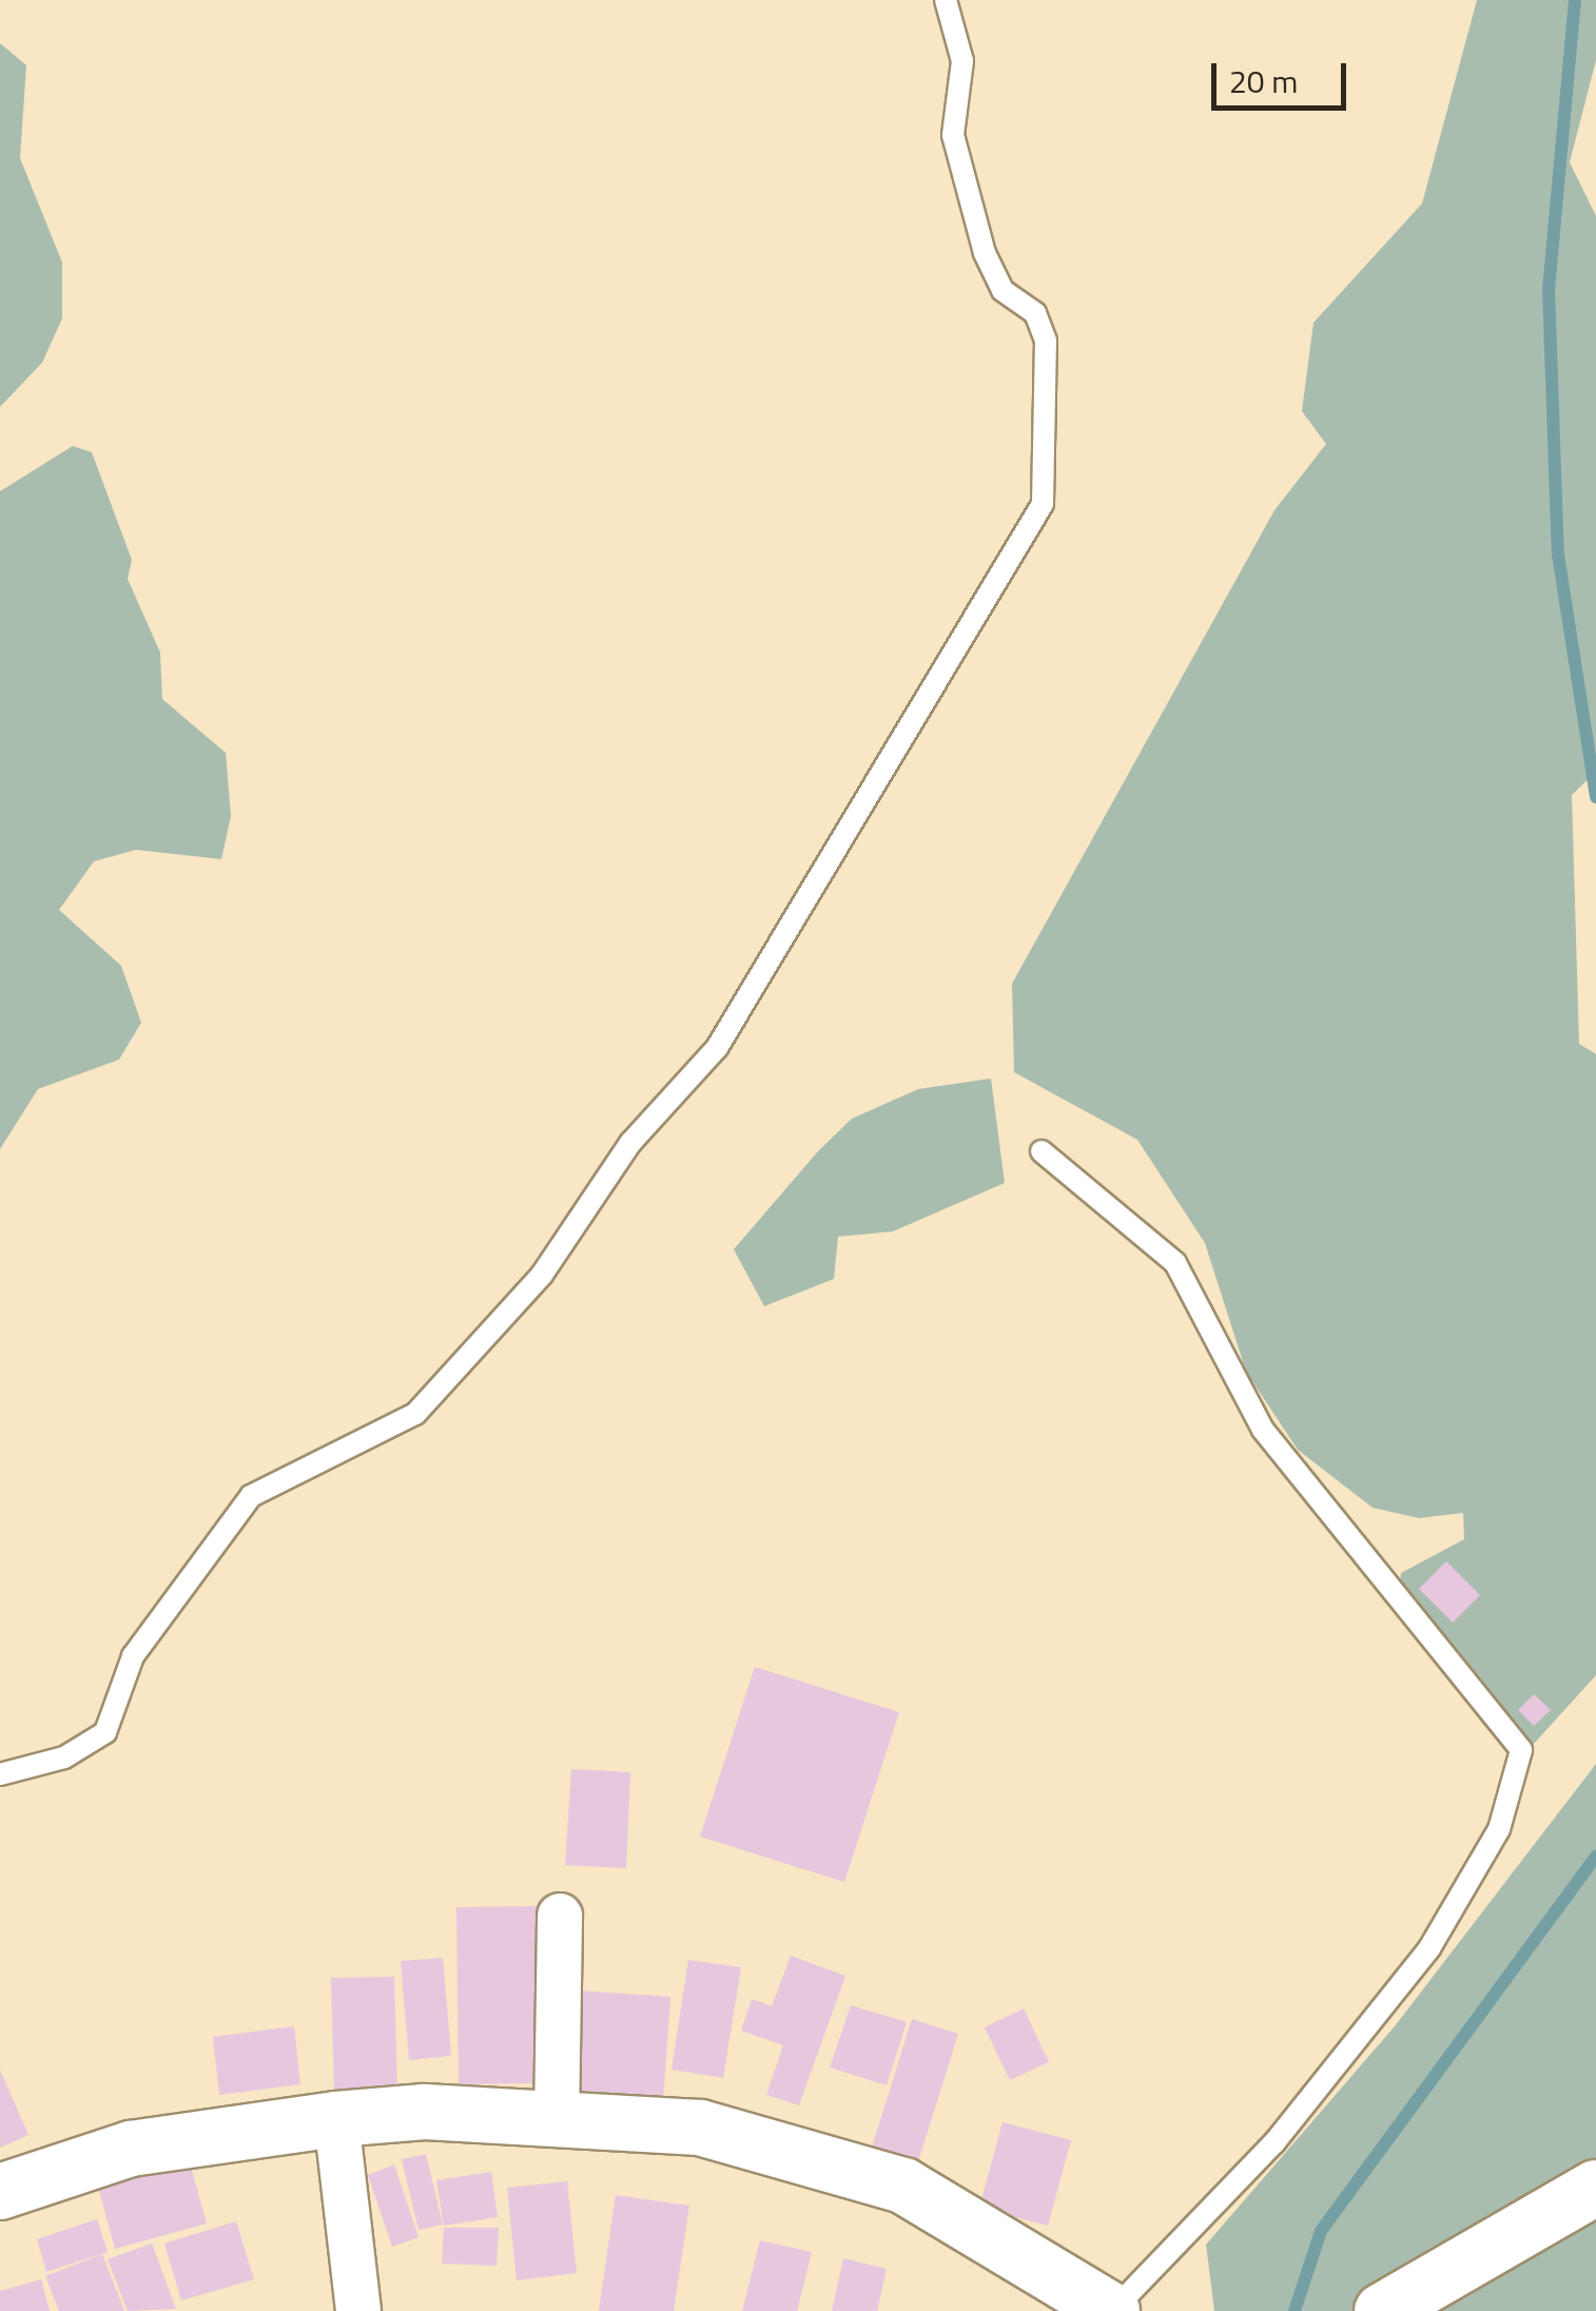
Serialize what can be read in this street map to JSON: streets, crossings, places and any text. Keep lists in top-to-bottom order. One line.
{"scale_bar":"20 m"}
